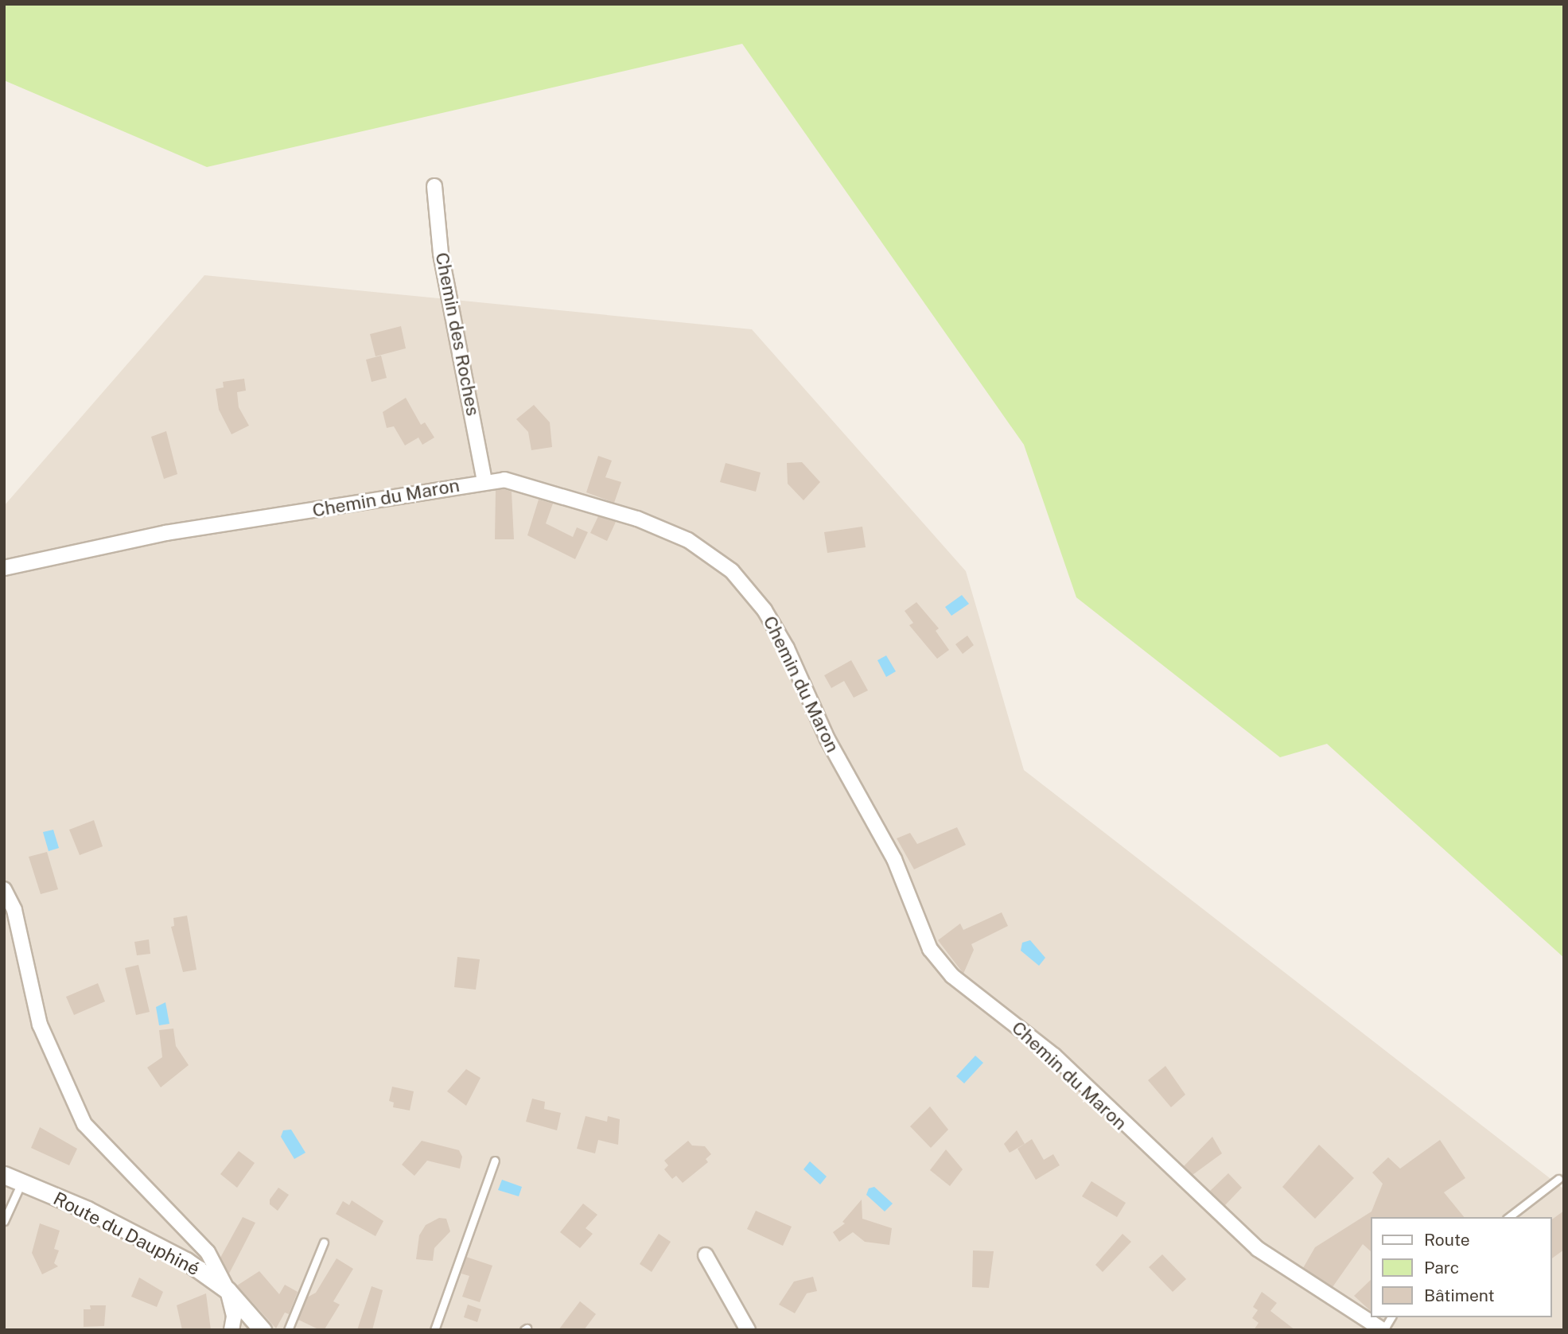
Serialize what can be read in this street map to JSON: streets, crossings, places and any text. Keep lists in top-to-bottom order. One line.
{"streets":{"street":["Chemin des Roches","Chemin du Maron","Route du Dauphiné"]},"crossings":[["Chemin des Roches","Chemin du Maron"]],"legend":["Route","Parc","Bâtiment"]}
